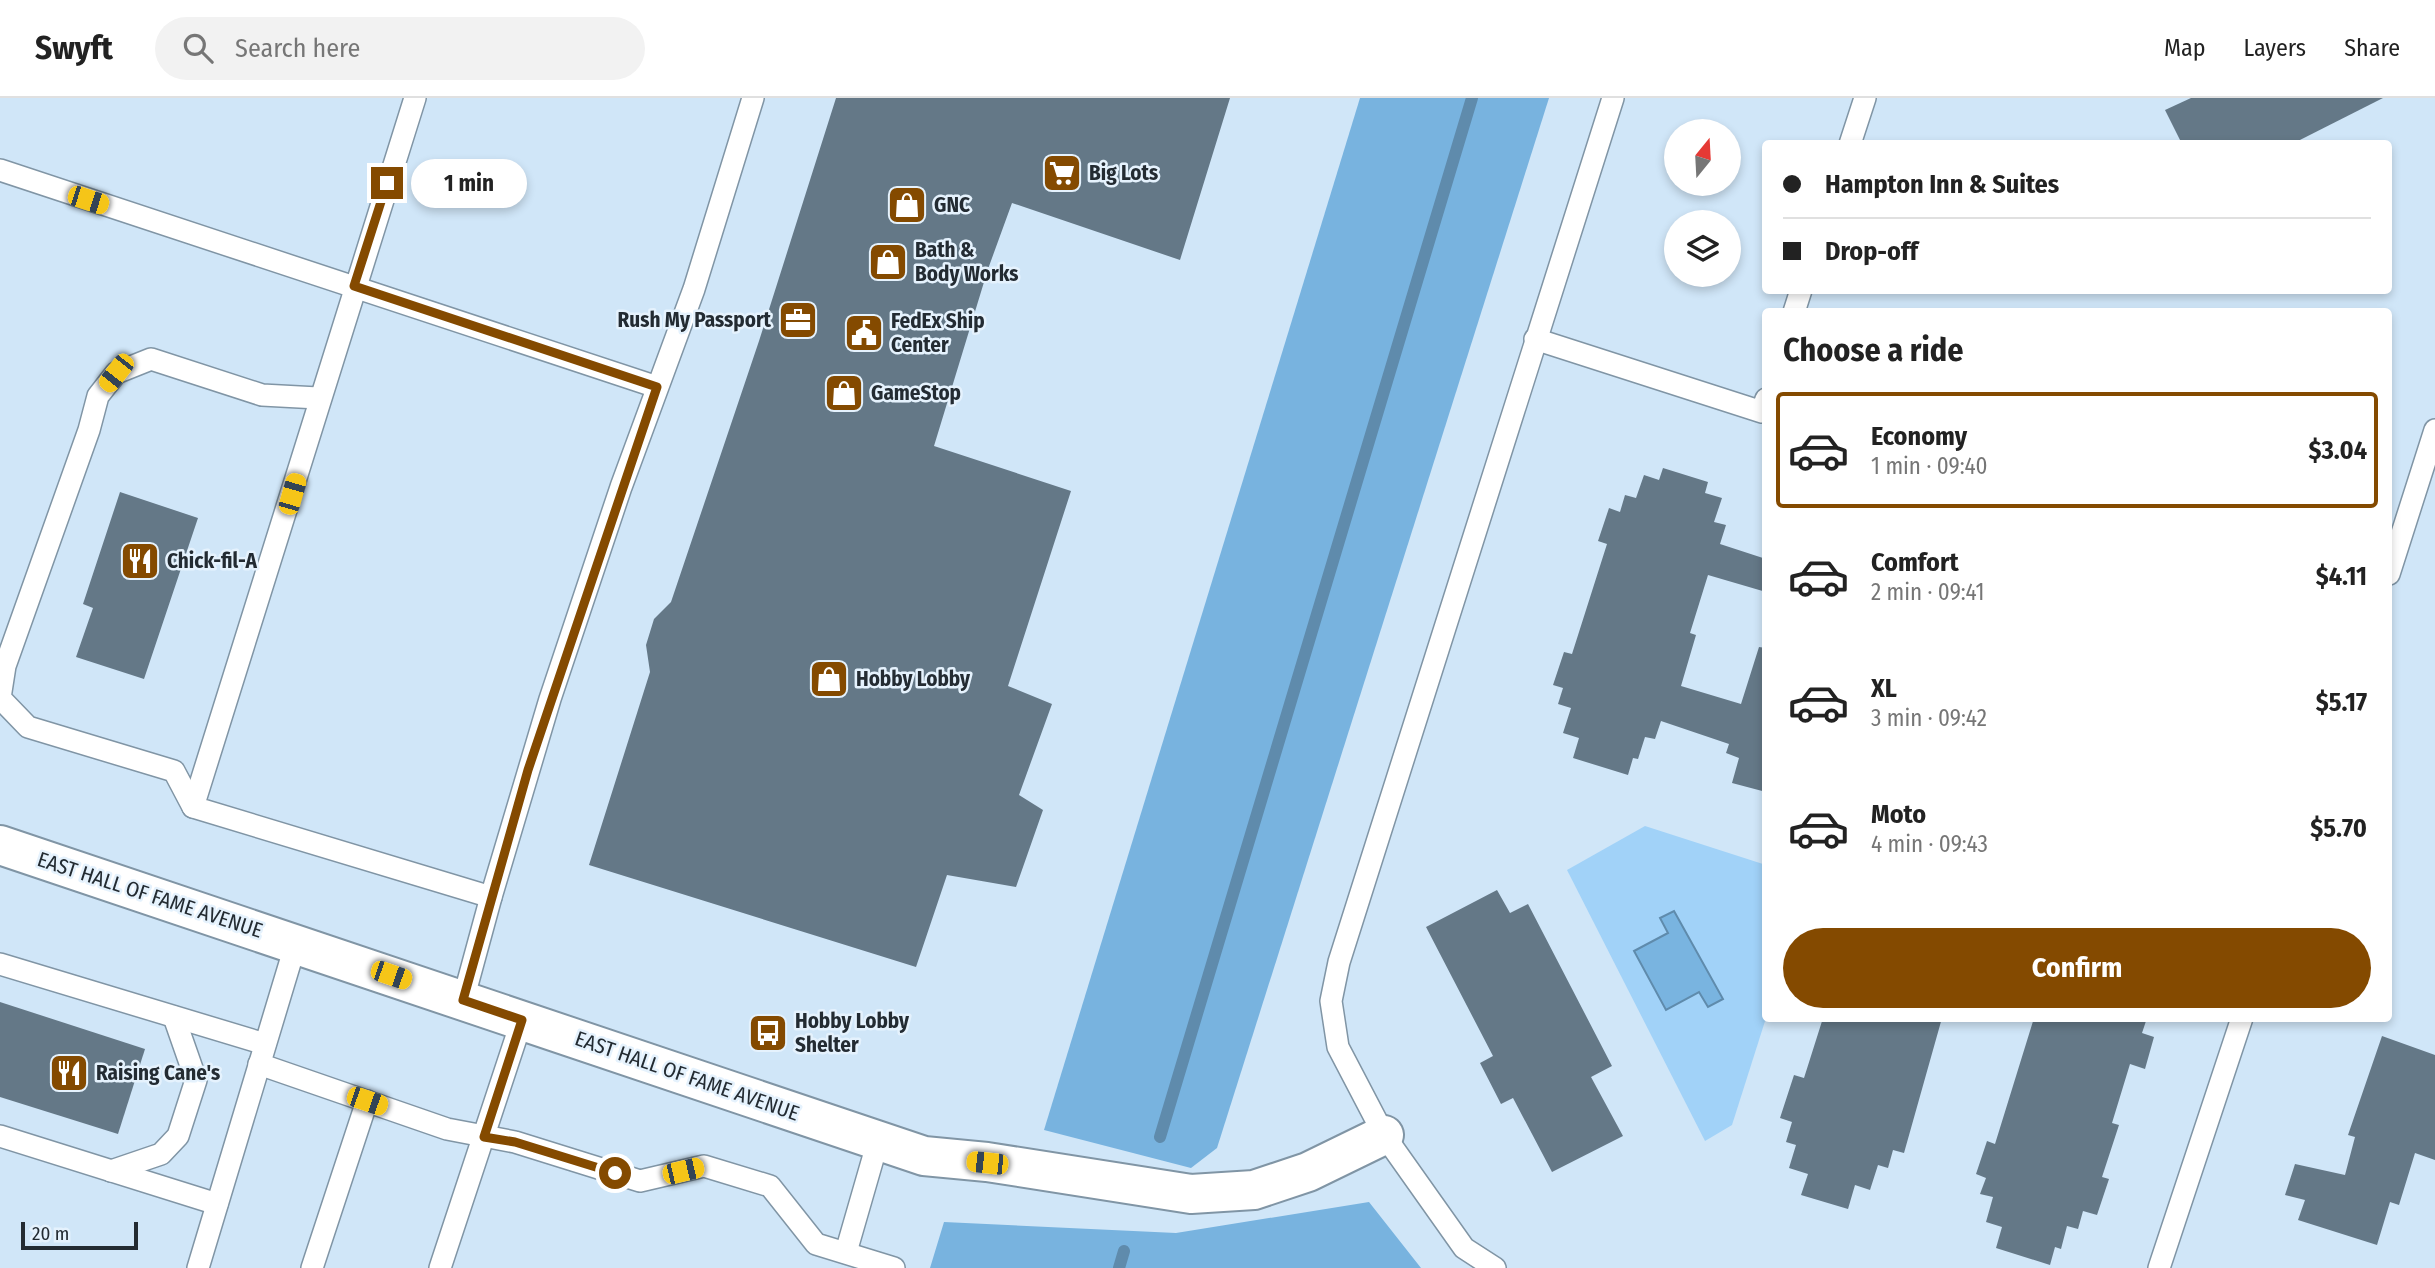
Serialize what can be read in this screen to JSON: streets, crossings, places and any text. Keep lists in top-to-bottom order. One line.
{"streets":{"street":["EAST HALL OF FAME AVENUE"]},"places":{"supermarket":["Big Lots"],"shop":["GNC","Bath & Body Works","GameStop","Hobby Lobby"],"office":["Rush My Passport"],"public building":["FedEx Ship Center"],"restaurant":["Chick-fil-A","Raising Cane's"],"bus stop":["Hobby Lobby Shelter"]},"scale_bar":"20 m","north":"top","page":{"header":"Swyft","search":"Search here","nav":["Map","Layers","Share"],"banner":["Hampton Inn & Suites","Drop-off"],"bubble":"1 min","heading":"Choose a ride","list":[{"name":"Economy","note":"1 min · 09:40","value":"$3.04"},{"name":"Comfort","note":"2 min · 09:41","value":"$4.11"},{"name":"XL","note":"3 min · 09:42","value":"$5.17"},{"name":"Moto","note":"4 min · 09:43","value":"$5.70"}],"buttons":"Confirm","scale":"20 m"}}
